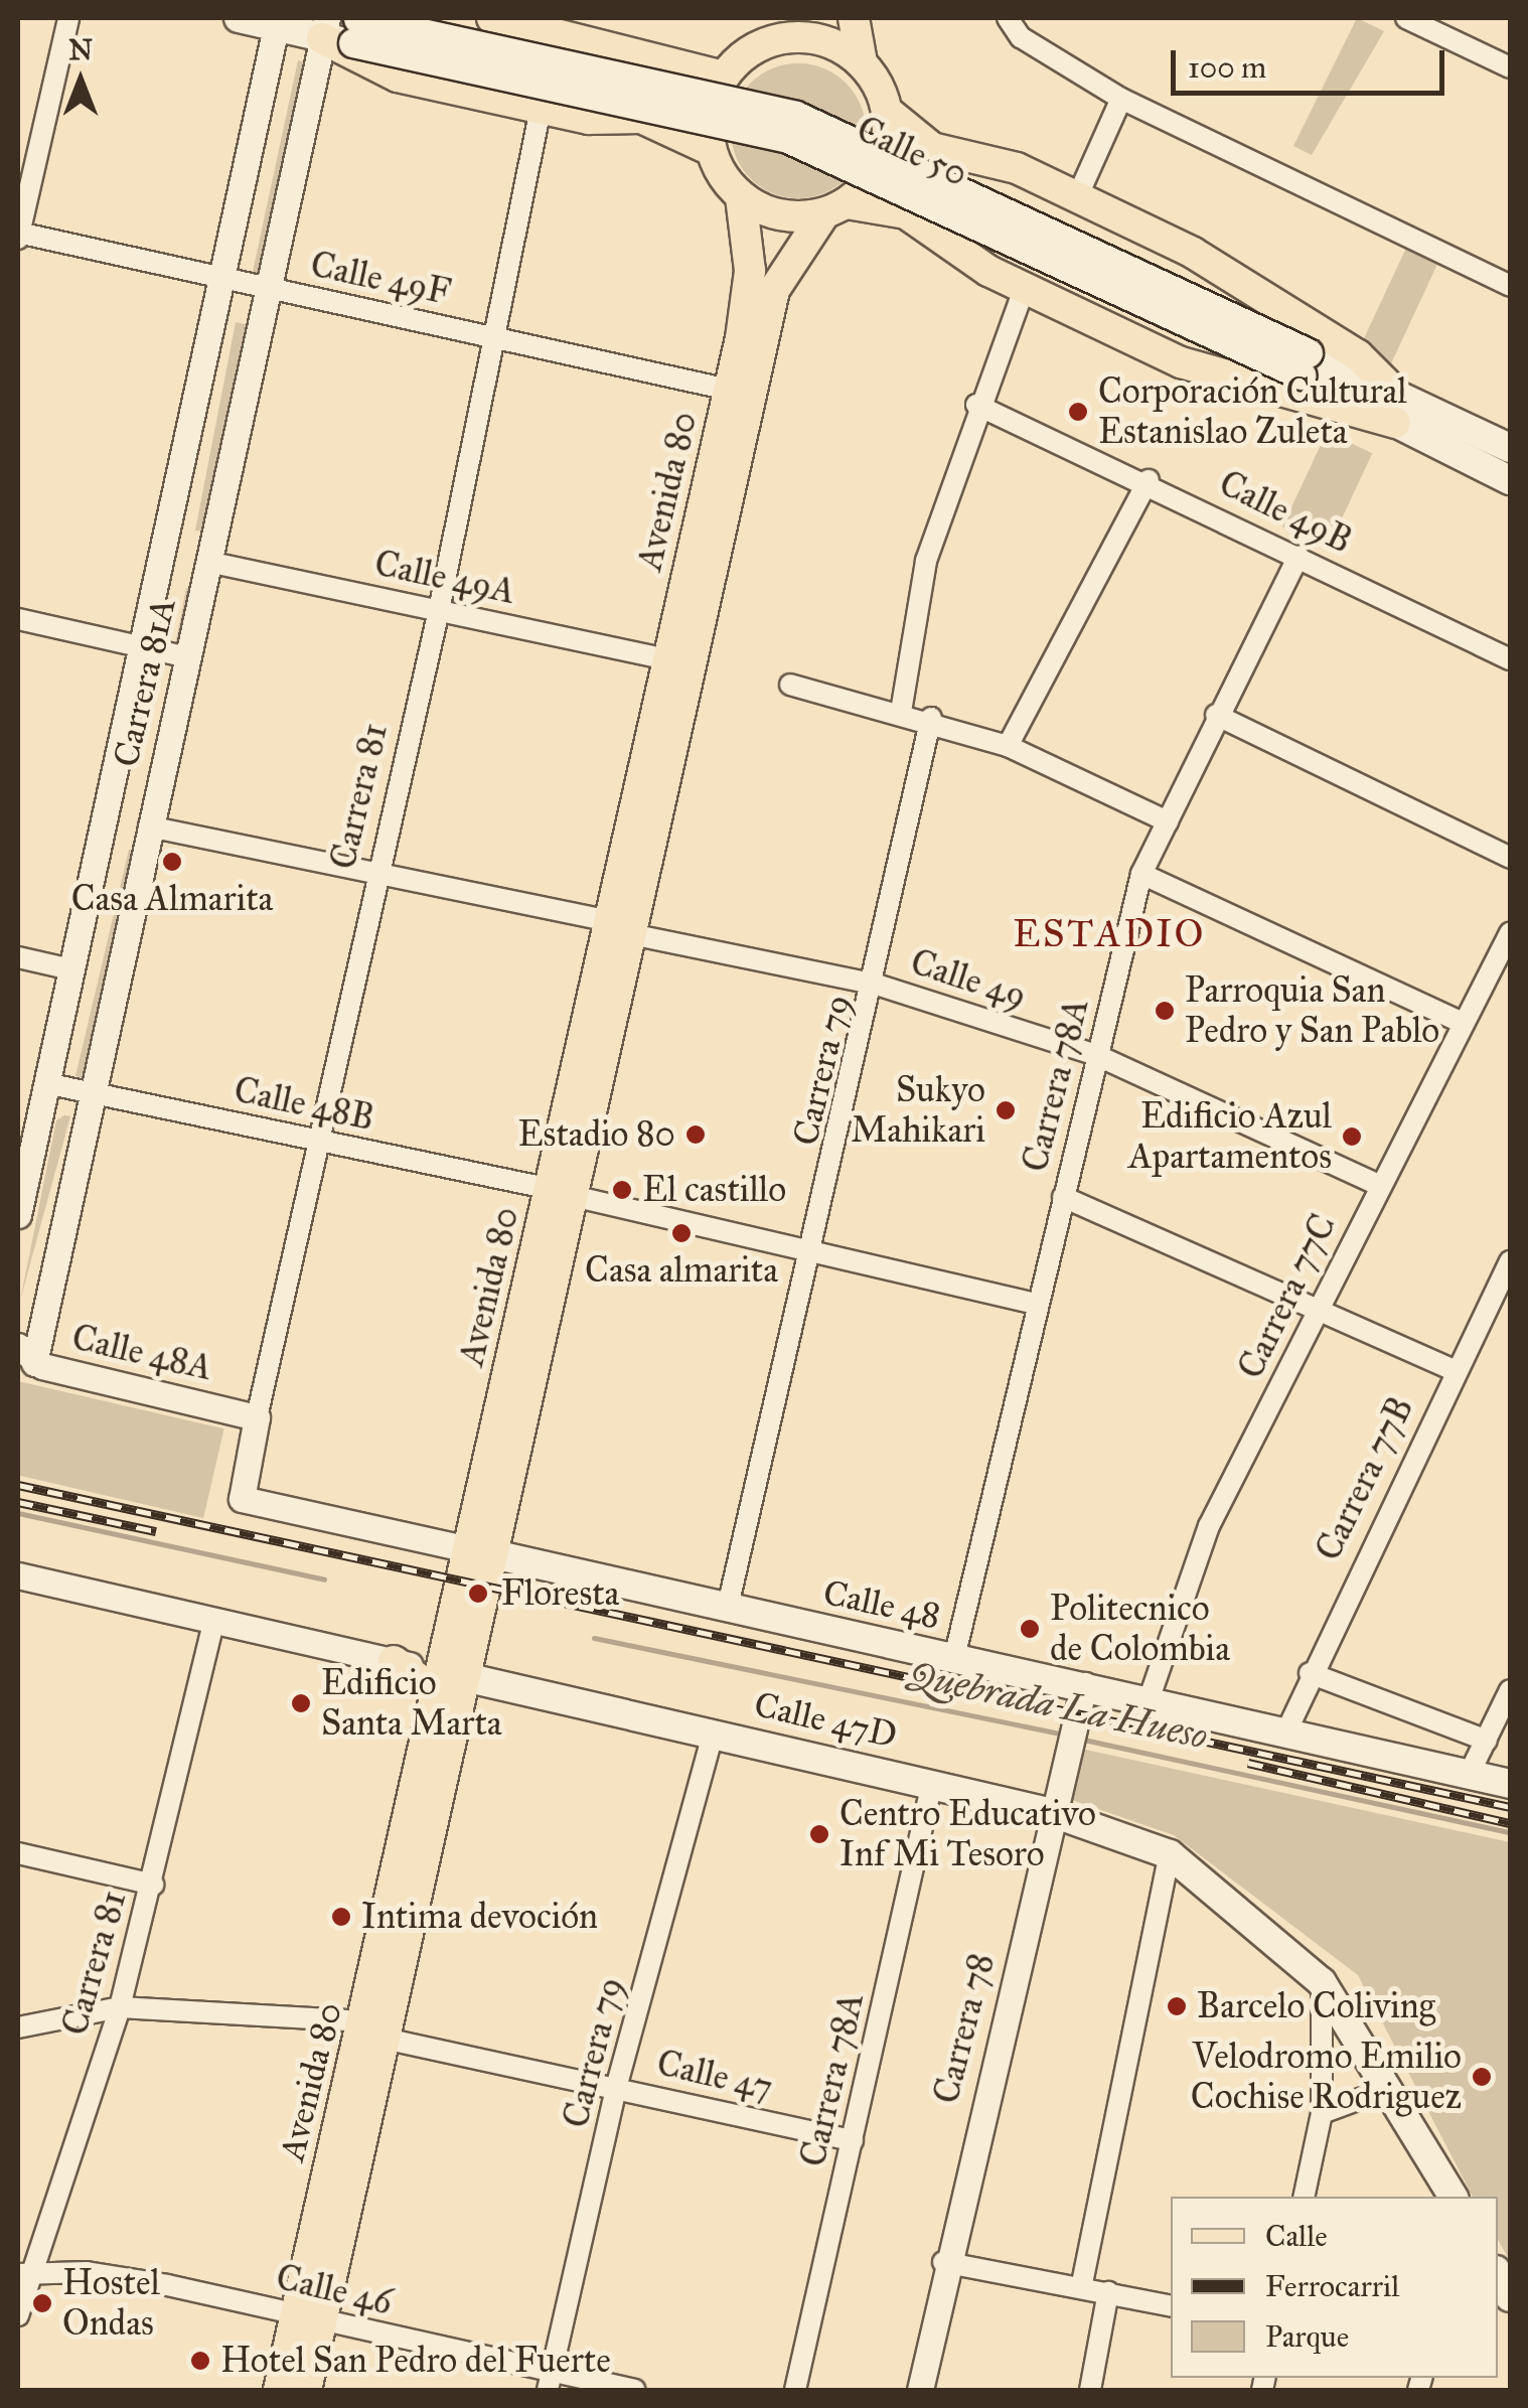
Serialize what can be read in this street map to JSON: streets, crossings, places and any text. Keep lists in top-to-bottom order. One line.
{"streets":{"main road":["Calle 50","Avenida 80","Calle 48","Calle 47D"],"street":["Calle 49F","Calle 49B","Calle 49A","Carrera 81A","Carrera 81","Calle 49","Carrera 79","Carrera 78A","Calle 48B","Carrera 77C","Calle 48A","Carrera 77B","Carrera 78","Calle 47","Calle 46"]},"crossings":[["Calle 50","Carrera 81A"],["Calle 49F","Avenida 80"],["Calle 49F","Carrera 81A"],["Calle 49F","Carrera 81"],["Avenida 80","Calle 49A"],["Avenida 80","Calle 49"],["Avenida 80","Calle 48B"],["Avenida 80","Calle 48"],["Avenida 80","Calle 47D"],["Avenida 80","Calle 47"],["Avenida 80","Calle 46"],["Calle 49B","Carrera 78A"],["Calle 49A","Carrera 81A"],["Calle 49A","Carrera 81"],["Carrera 81A","Calle 49"],["Carrera 81A","Calle 48B"],["Carrera 81A","Calle 48A"],["Carrera 81","Calle 49"],["Carrera 81","Calle 48B"],["Carrera 81","Calle 48A"],["Carrera 81","Calle 48"],["Carrera 81","Calle 47"],["Carrera 81","Calle 46"],["Calle 49","Carrera 79"],["Calle 49","Carrera 78A"],["Calle 49","Carrera 77C"],["Carrera 79","Calle 48B"],["Carrera 79","Calle 48"],["Carrera 79","Calle 47D"],["Carrera 79","Calle 47"],["Carrera 79","Calle 46"],["Carrera 78A","Calle 48B"],["Carrera 78A","Calle 48"],["Carrera 78A","Calle 47D"],["Carrera 78A","Calle 47"],["Carrera 77C","Calle 48"],["Carrera 77B","Calle 48"],["Calle 48","Carrera 78"],["Calle 47D","Carrera 78"]],"districts":["ESTADIO"],"water":["Quebrada La Hueso"],"places":["Corporación Cultural Estanislao Zuleta","Casa Almarita","Parroquia San Pedro y San Pablo","Sukyo Mahikari","Estadio 80","Edificio Azul Apartamentos","El castillo","Casa almarita","Floresta","Politecnico de Colombia","Edificio Santa Marta","Centro Educativo Inf Mi Tesoro","Intima devoción","Barcelo Coliving","Velodromo Emilio Cochise Rodriguez","Hostel Ondas","Hotel San Pedro del Fuerte"],"legend":["Calle","Ferrocarril","Parque"],"scale_bar":"100 m","north":"top"}
